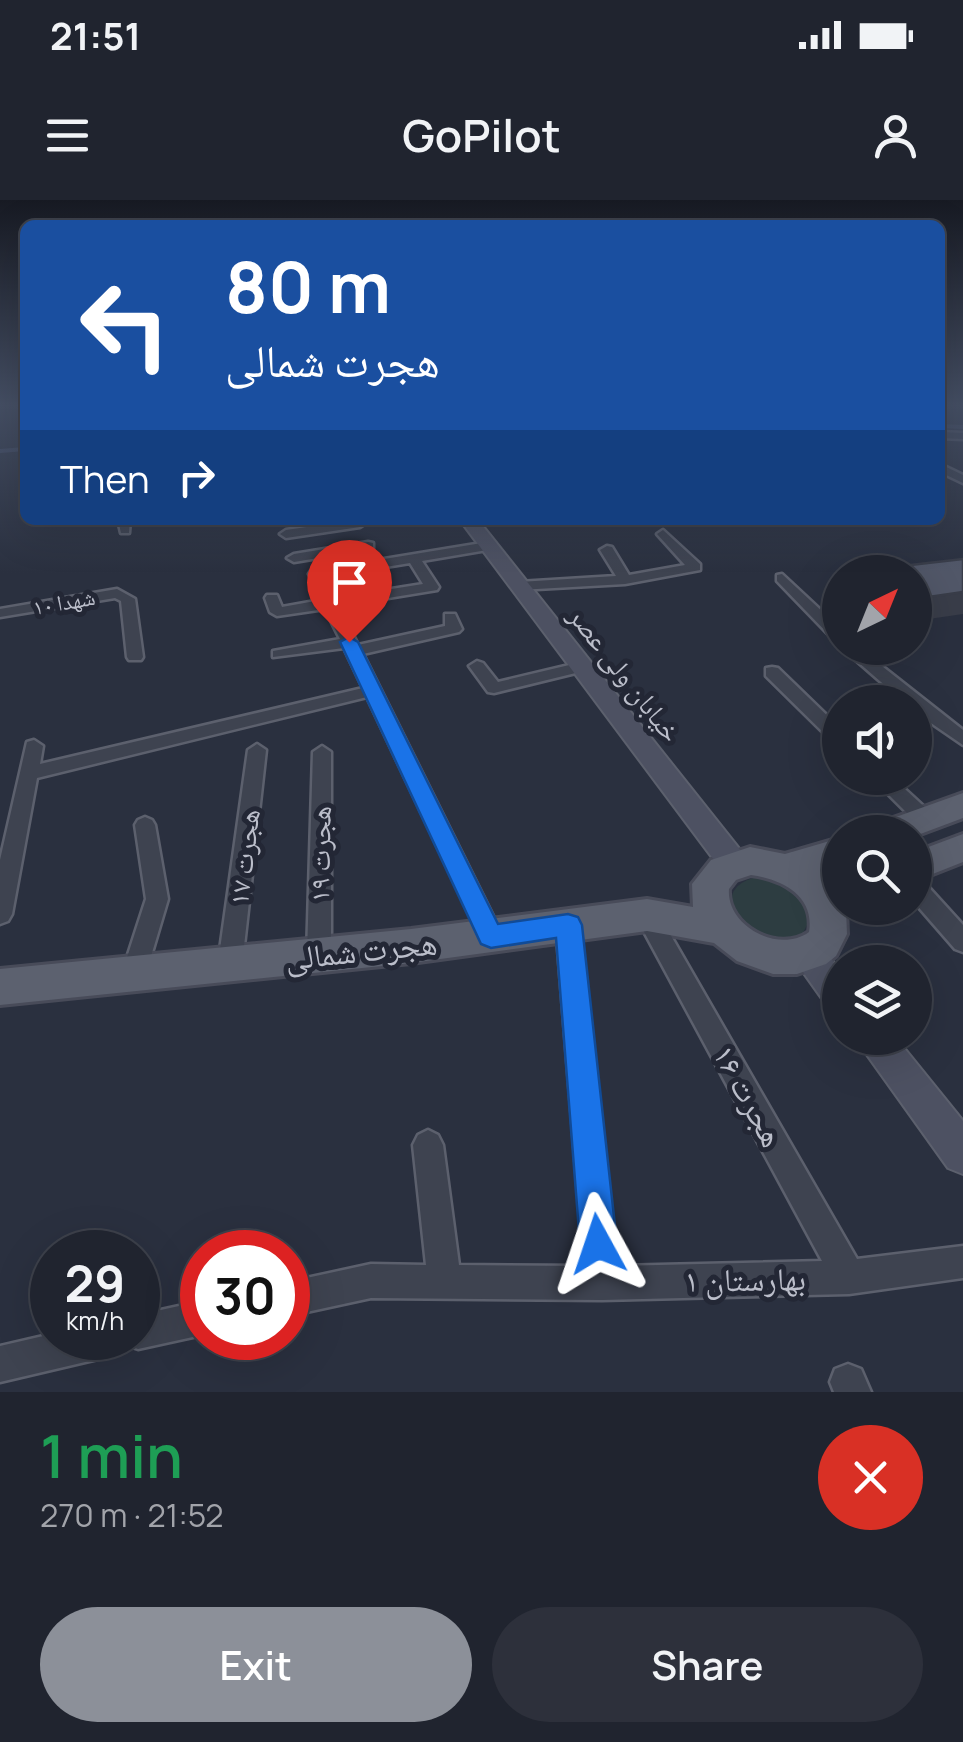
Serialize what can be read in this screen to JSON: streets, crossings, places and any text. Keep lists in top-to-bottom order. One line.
{"streets":{"main road":["خیابان ولی عصر","هجرت شمالی"],"street":["شهدا ۱۰","هجرت ۱۹","هجرت ۱۷","هجرت ۱۶","بهارستان ۱"]},"crossings":[["هجرت ۱۹","هجرت شمالی"],["هجرت ۱۷","هجرت شمالی"],["هجرت شمالی","هجرت ۱۶"],["هجرت ۱۶","بهارستان ۱"]],"north":"top right","page":{"status":"21:51","header":"GoPilot","turn":["80 m","هجرت شمالی"],"then":"Then","speed":"29 km/h","limit":"30","heading":["1 min","270 m · 21:52"],"buttons":["Exit","Share"]}}
